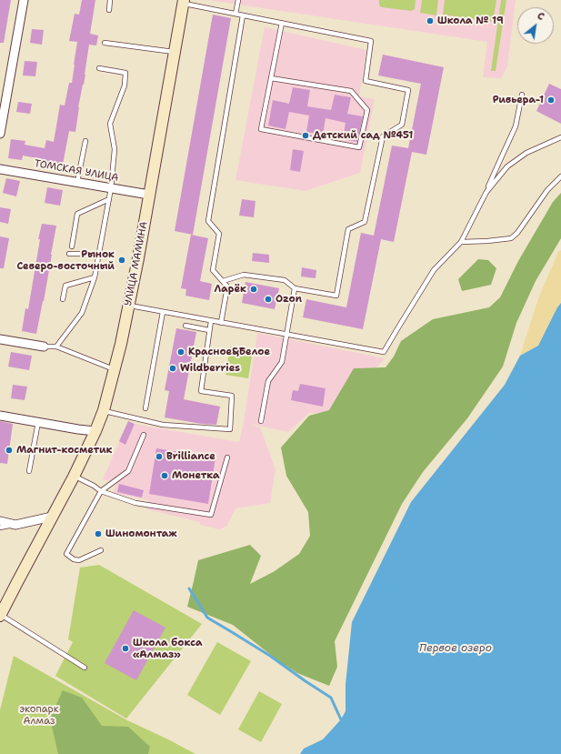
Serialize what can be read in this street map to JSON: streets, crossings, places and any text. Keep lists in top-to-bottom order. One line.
{"streets":{"main road":["УЛИЦА МАМИНА"],"street":["ТОМСКАЯ УЛИЦА"]},"crossings":[["ТОМСКАЯ УЛИЦА","УЛИЦА МАМИНА"]],"water":["Первое озеро"],"parks":["экопарк Алмаз"],"places":["Школа № 19","Ривьера-1","Детский сад №451","Рынок Северо-восточный","Ларёк","Ozon","Красное&Белое","Wildberries","Магнит-косметик","Brilliance","Монетка","Шиномонтаж","Школа бокса «Алмаз»"],"north":"top right"}
